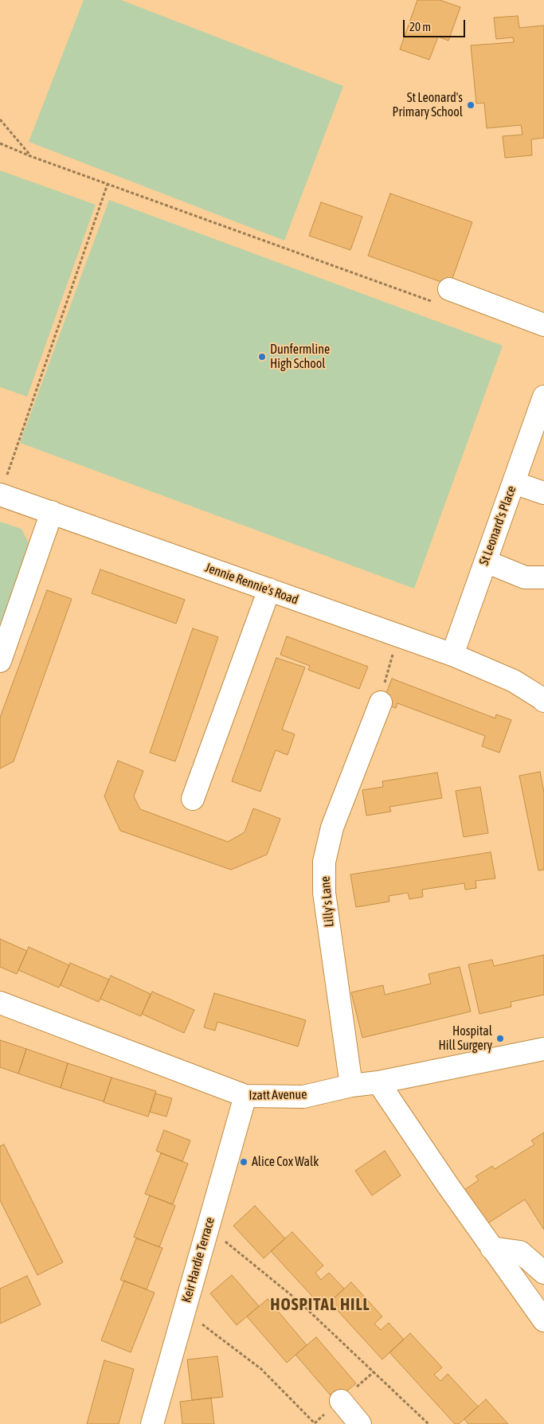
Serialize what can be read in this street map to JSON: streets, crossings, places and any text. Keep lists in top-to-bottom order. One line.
{"streets":{"street":["St Leonard's Place","Jennie Rennie's Road","Lilly's Lane","Izatt Avenue","Keir Hardie Terrace"]},"crossings":[["St Leonard's Place","Jennie Rennie's Road"],["Lilly's Lane","Izatt Avenue"],["Izatt Avenue","Keir Hardie Terrace"]],"districts":["HOSPITAL HILL"],"places":["St Leonard's Primary School","Dunfermline High School","Hospital Hill Surgery","Alice Cox Walk"],"scale_bar":"20 m"}
